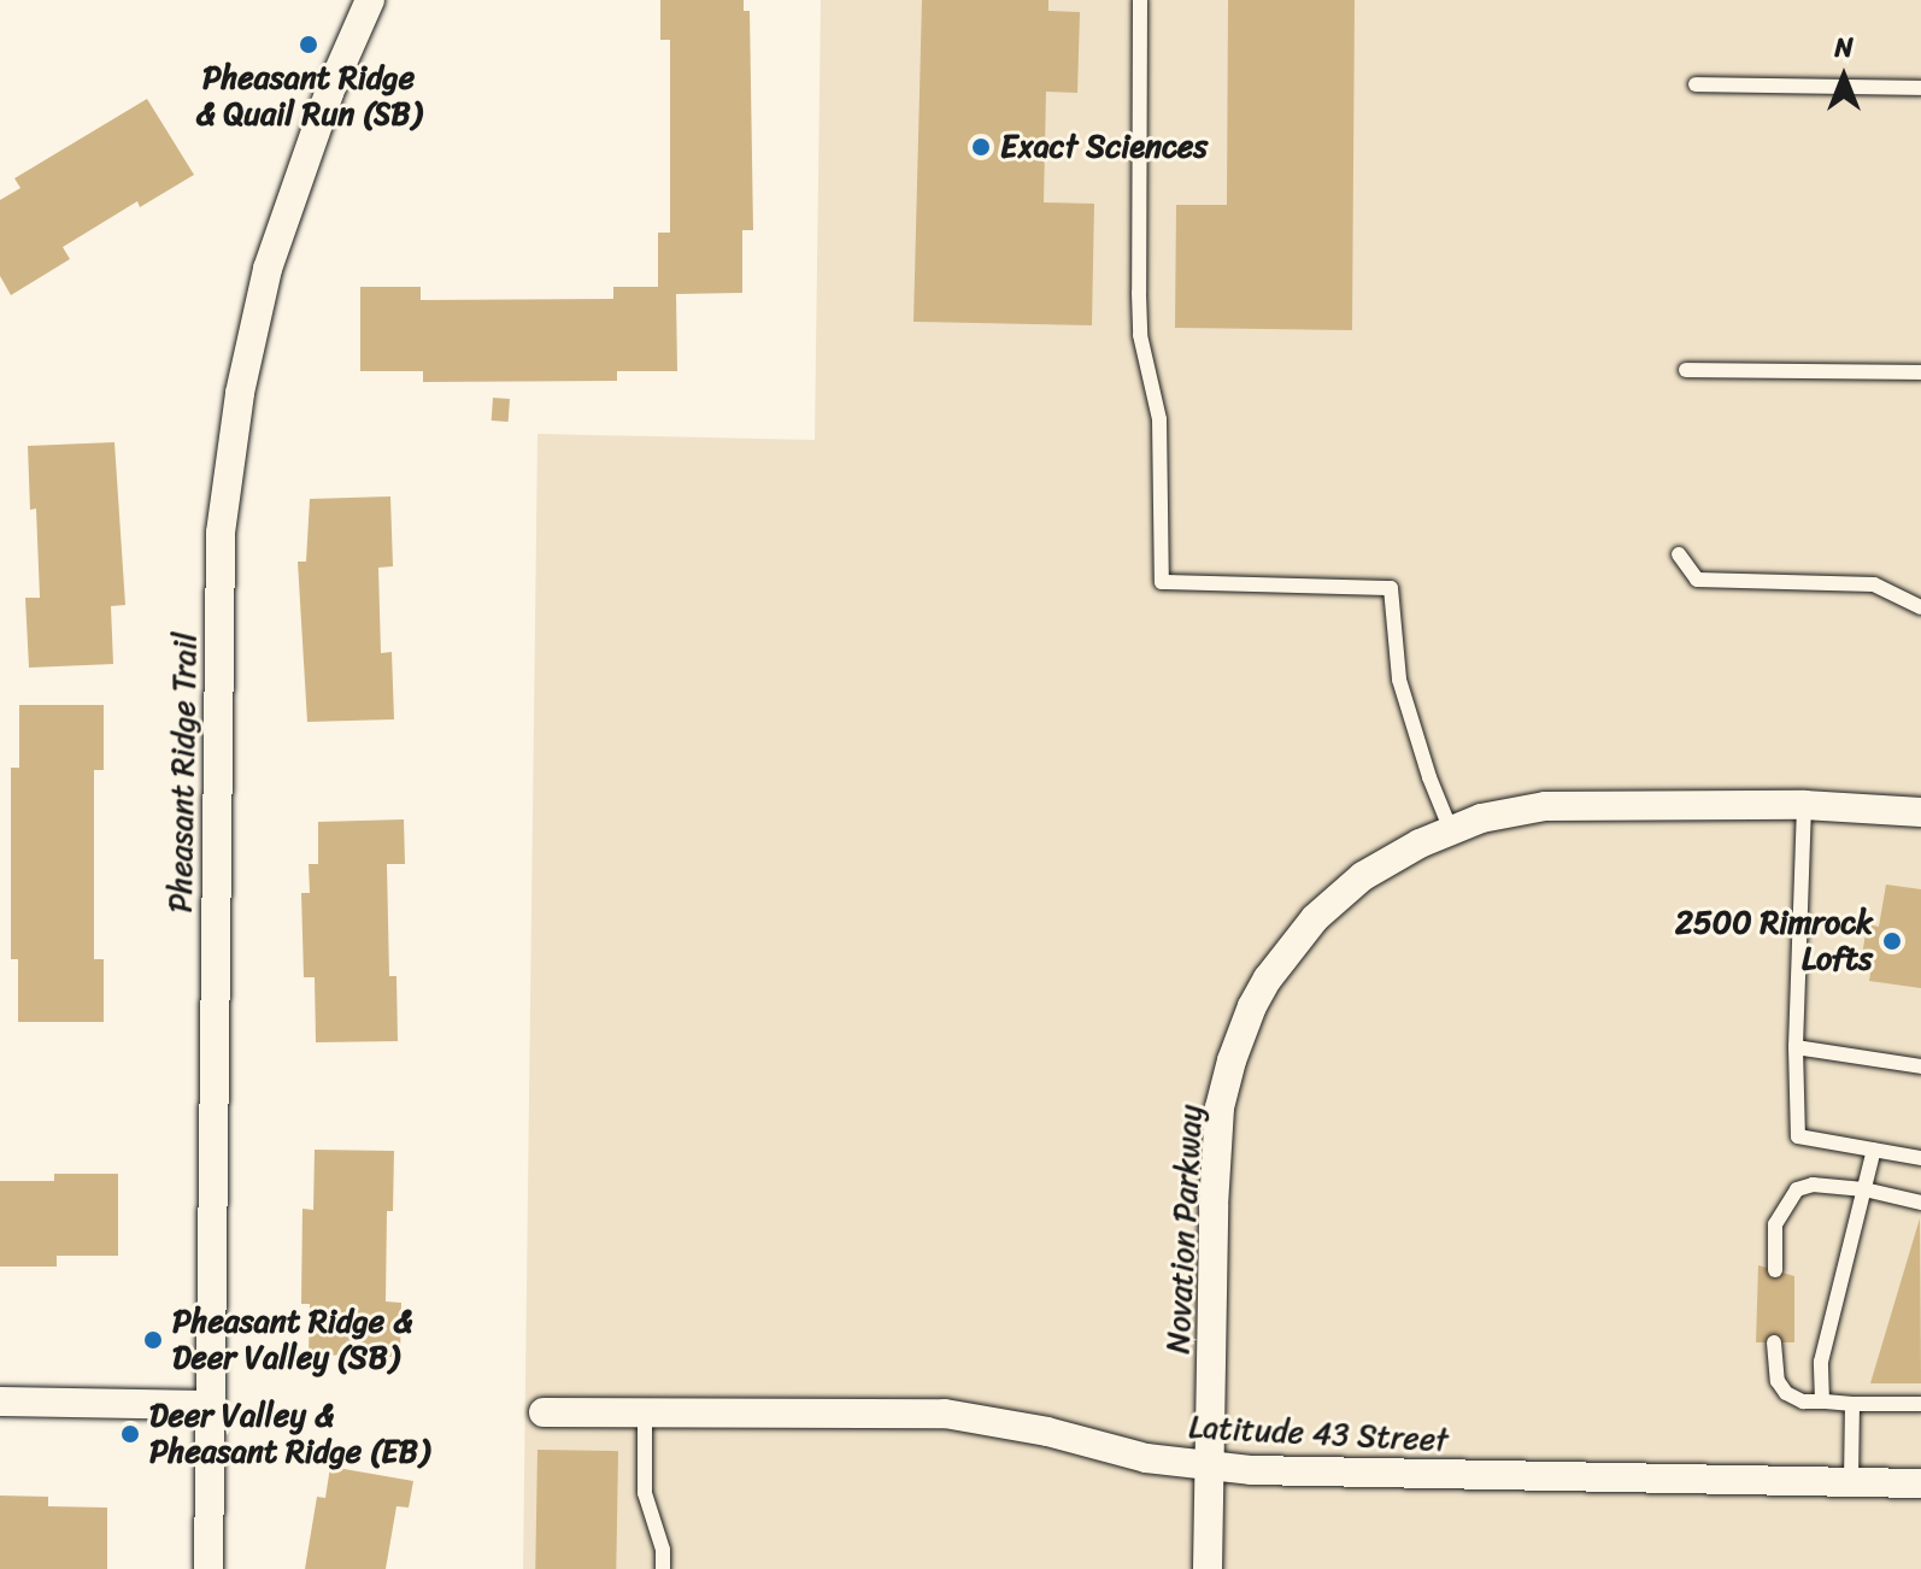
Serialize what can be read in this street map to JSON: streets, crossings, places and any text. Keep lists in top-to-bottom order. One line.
{"streets":{"street":["Pheasant Ridge Trail","Novation Parkway","Latitude 43 Street"]},"crossings":[["Novation Parkway","Latitude 43 Street"]],"places":["Pheasant Ridge & Quail Run (SB)","Exact Sciences","2500 Rimrock Lofts","Pheasant Ridge & Deer Valley (SB)","Deer Valley & Pheasant Ridge (EB)"],"north":"top"}
